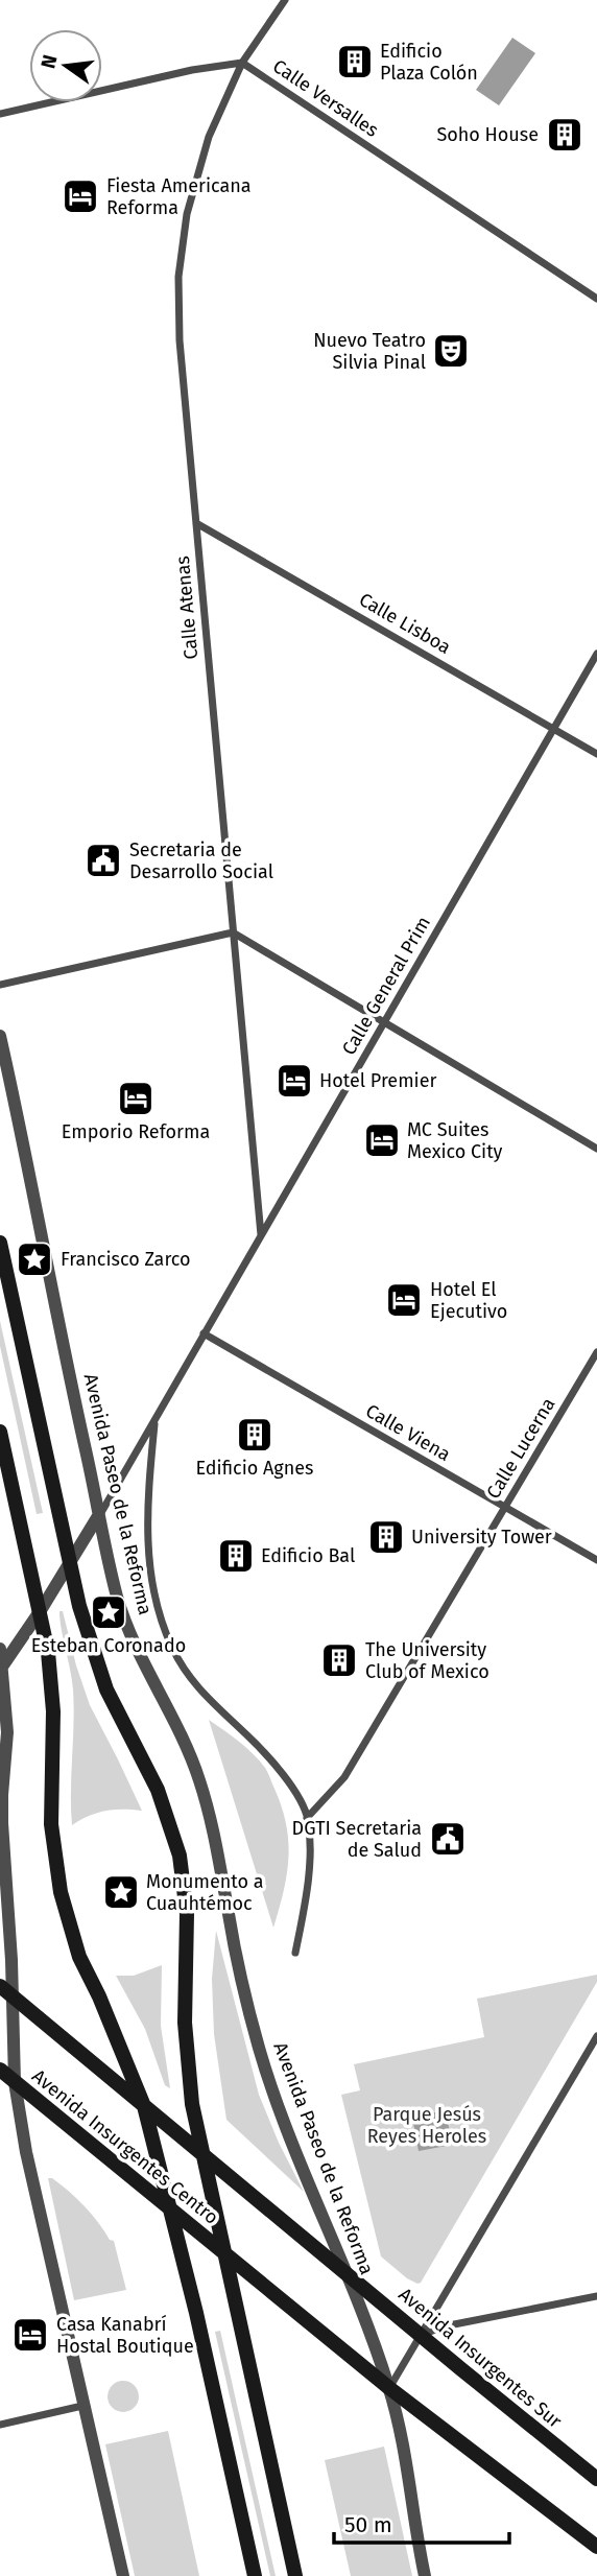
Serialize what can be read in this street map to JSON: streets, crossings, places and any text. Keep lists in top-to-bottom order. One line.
{"streets":{"main road":["Avenida Insurgentes Centro","Avenida Insurgentes Sur"],"street":["Calle Versalles","Calle Atenas","Calle Lisboa","Calle General Prim","Calle Viena","Calle Lucerna","Avenida Paseo de la Reforma"]},"crossings":[["Calle Versalles","Calle Atenas"],["Calle Atenas","Calle Lisboa"],["Calle Atenas","Calle General Prim"],["Calle Lisboa","Calle General Prim"],["Calle General Prim","Calle Viena"],["Calle General Prim","Avenida Paseo de la Reforma"],["Calle Viena","Calle Lucerna"],["Calle Lucerna","Avenida Paseo de la Reforma"],["Avenida Paseo de la Reforma","Avenida Insurgentes Sur"]],"parks":["Parque Jesús Reyes Heroles"],"places":{"building":["Edificio Plaza Colón","Soho House","Edificio Agnes","University Tower","Edificio Bal","The University Club of Mexico"],"hotel":["Fiesta Americana Reforma","Hotel Premier","Emporio Reforma","MC Suites Mexico City","Hotel El Ejecutivo","Casa Kanabrí Hostal Boutique"],"theatre":["Nuevo Teatro Silvia Pinal"],"public building":["Secretaria de Desarrollo Social","DGTI Secretaria de Salud"],"place":["Francisco Zarco","Esteban Coronado","Monumento a Cuauhtémoc"]},"scale_bar":"50 m","north":"left"}
